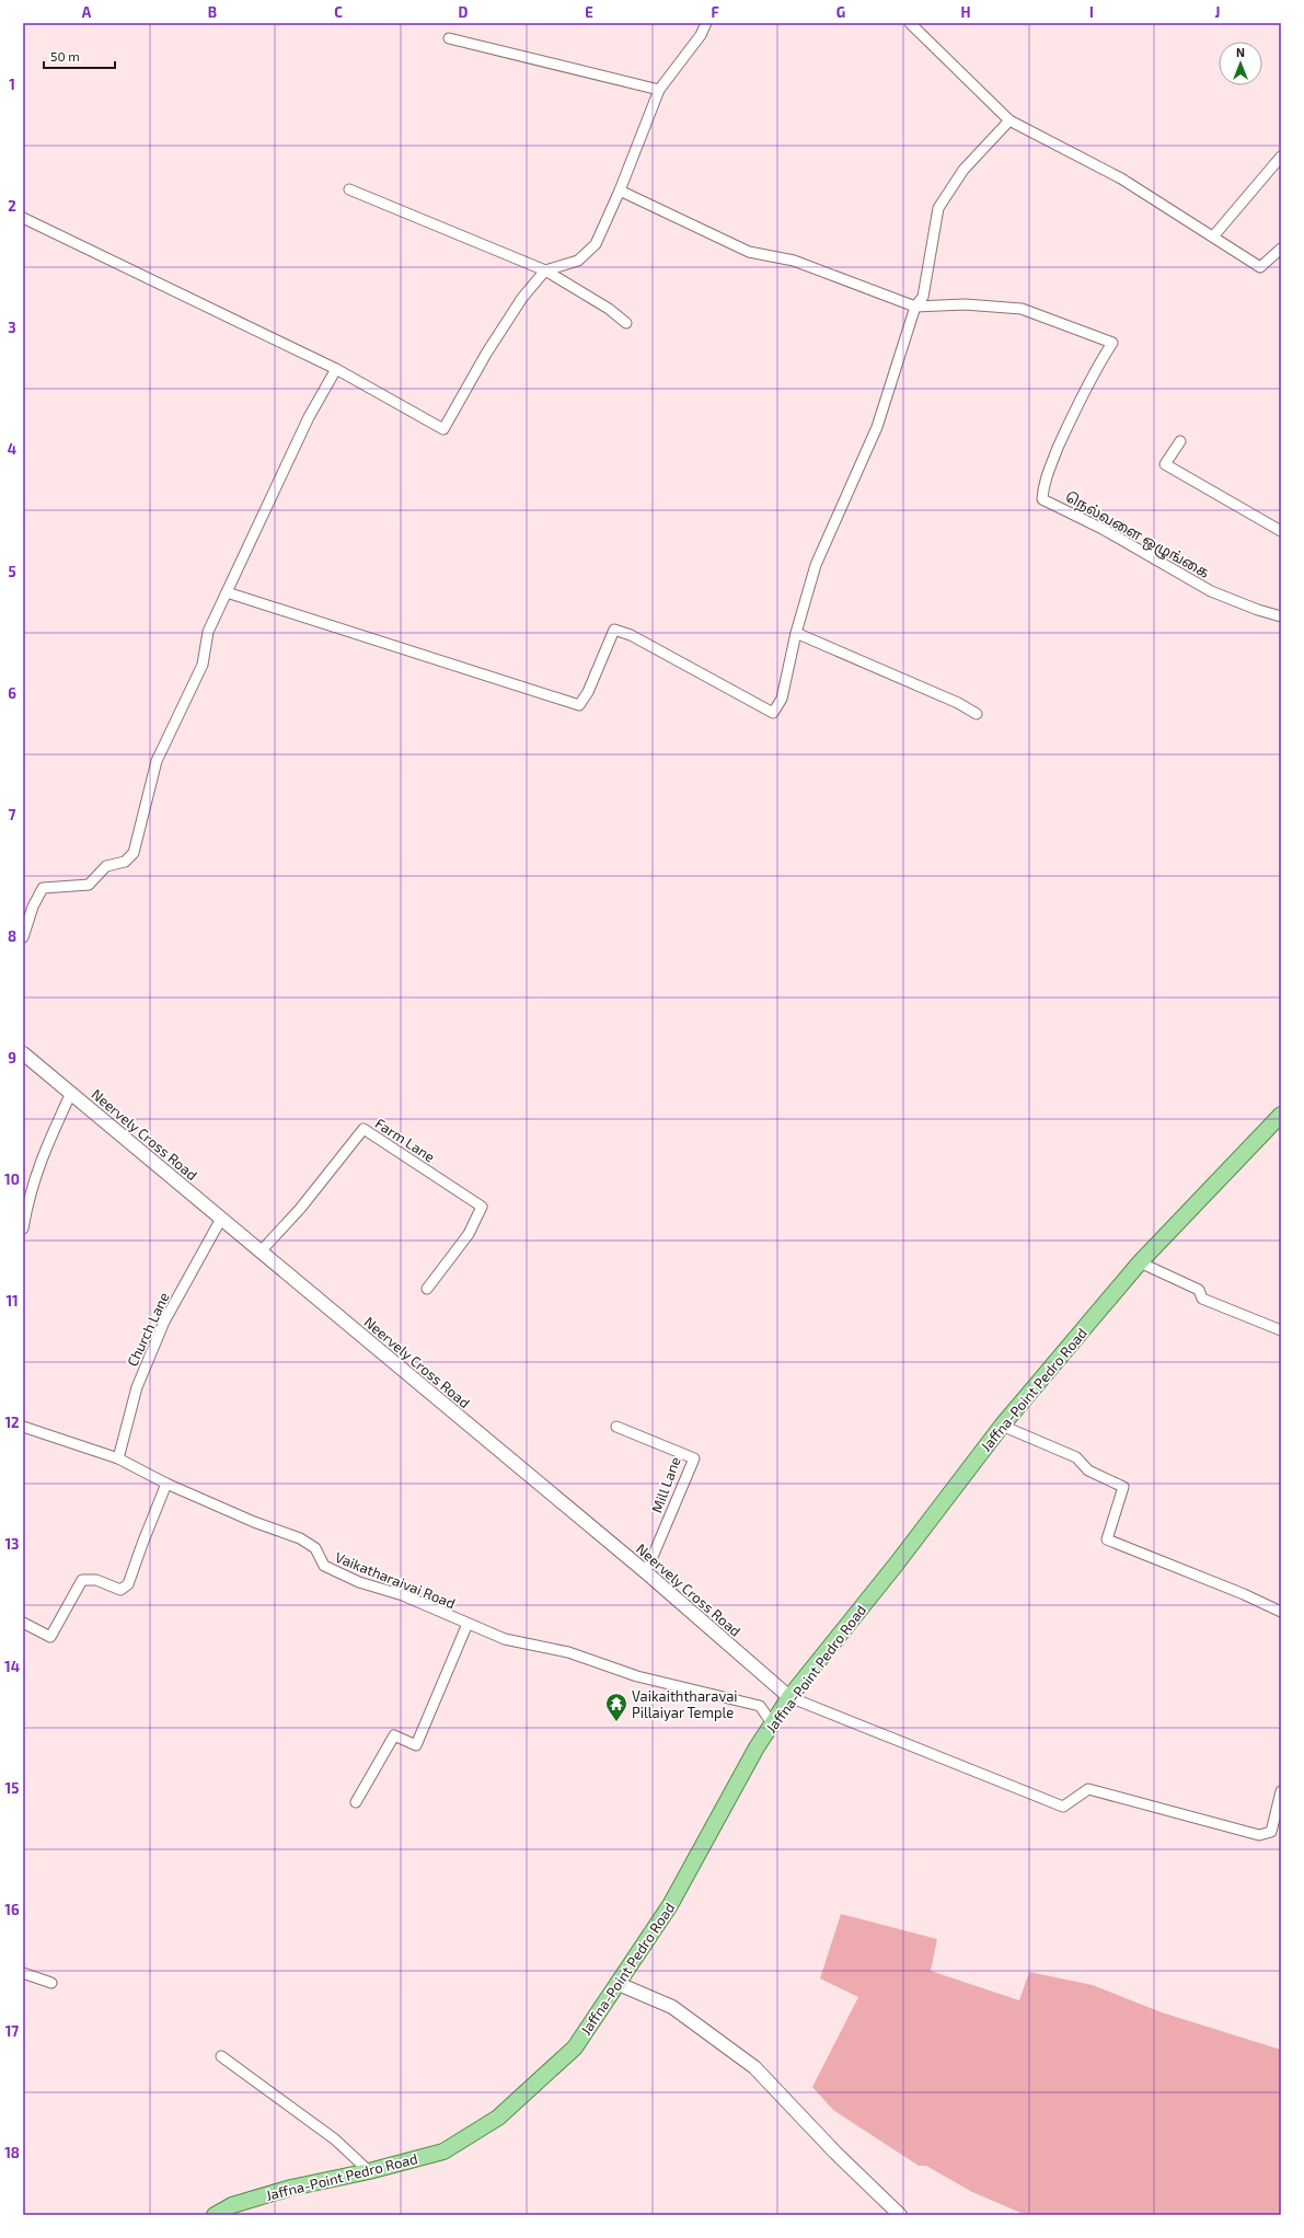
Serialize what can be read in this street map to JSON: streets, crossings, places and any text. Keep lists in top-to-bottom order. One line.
{"streets":{"main road":["Jaffna-Point Pedro Road"],"street":["நெல்வளை ஒழுங்கை","Neervely Cross Road","Farm Lane","Church Lane","Mill Lane","Vaikatharaivai Road"]},"crossings":[["Neervely Cross Road","Farm Lane"],["Neervely Cross Road","Church Lane"],["Neervely Cross Road","Jaffna-Point Pedro Road"],["Neervely Cross Road","Mill Lane"],["Church Lane","Vaikatharaivai Road"],["Jaffna-Point Pedro Road","Vaikatharaivai Road"]],"places":{"temple":["Vaikaiththaravai Pillaiyar Temple"]},"scale_bar":"50 m","north":"top","grid":{"columns":["A","B","C","D","E","F","G","H","I","J"],"rows":["1","2","3","4","5","6","7","8","9","10","11","12","13","14","15","16","17","18"]}}
